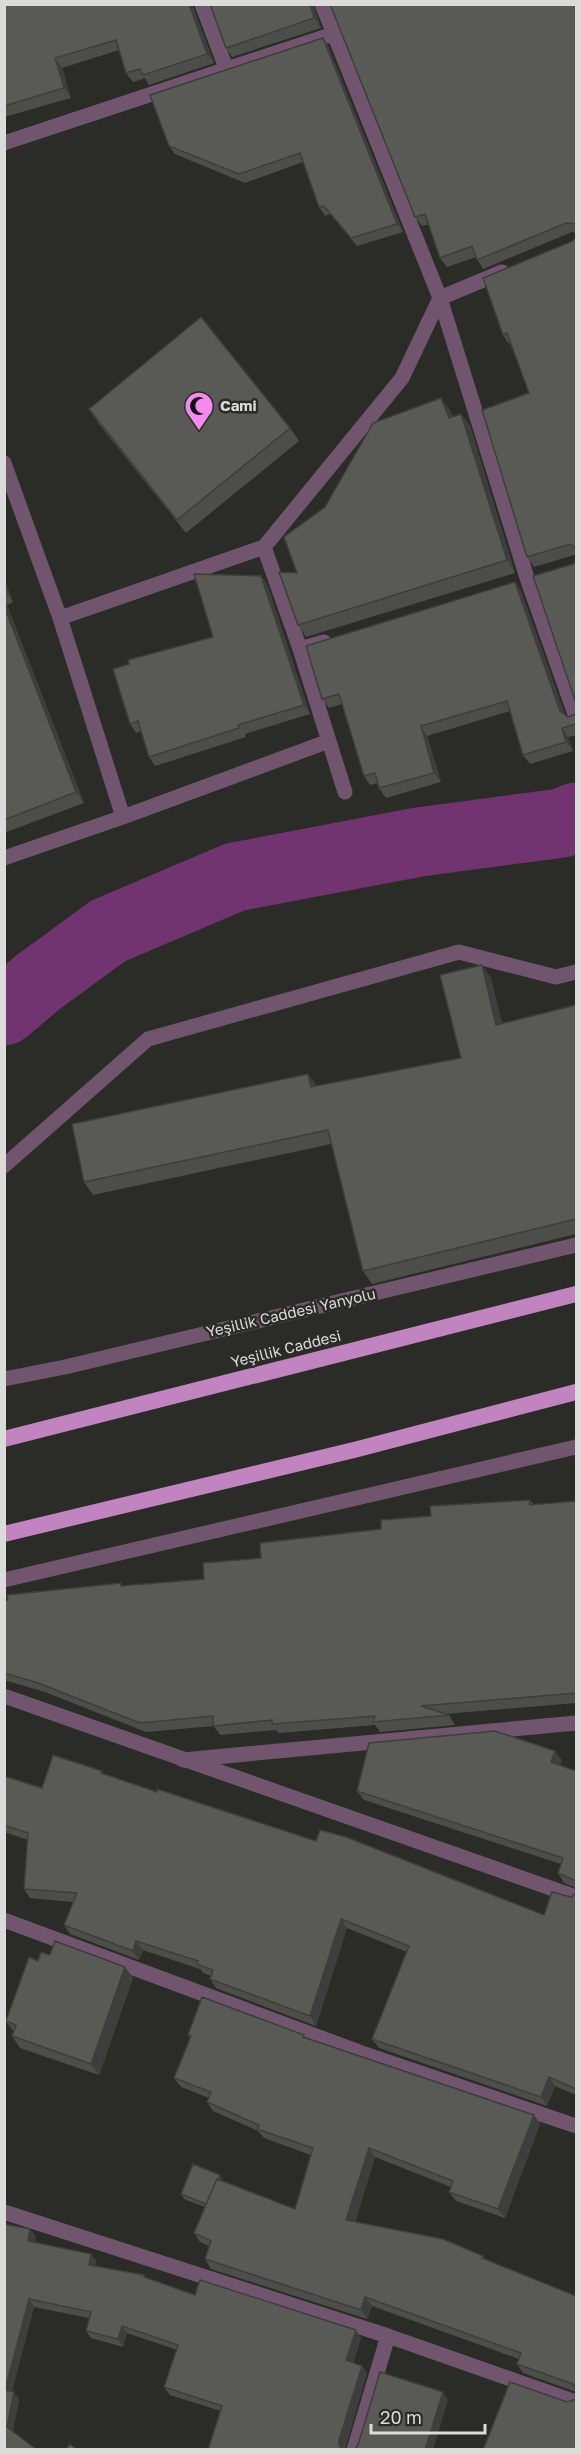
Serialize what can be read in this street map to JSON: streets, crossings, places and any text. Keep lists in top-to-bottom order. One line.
{"streets":{"highway":["Yeşillik Caddesi"],"street":["Yeşillik Caddesi Yanyolu"]},"places":{"mosque":["Cami"]},"scale_bar":"20 m"}
